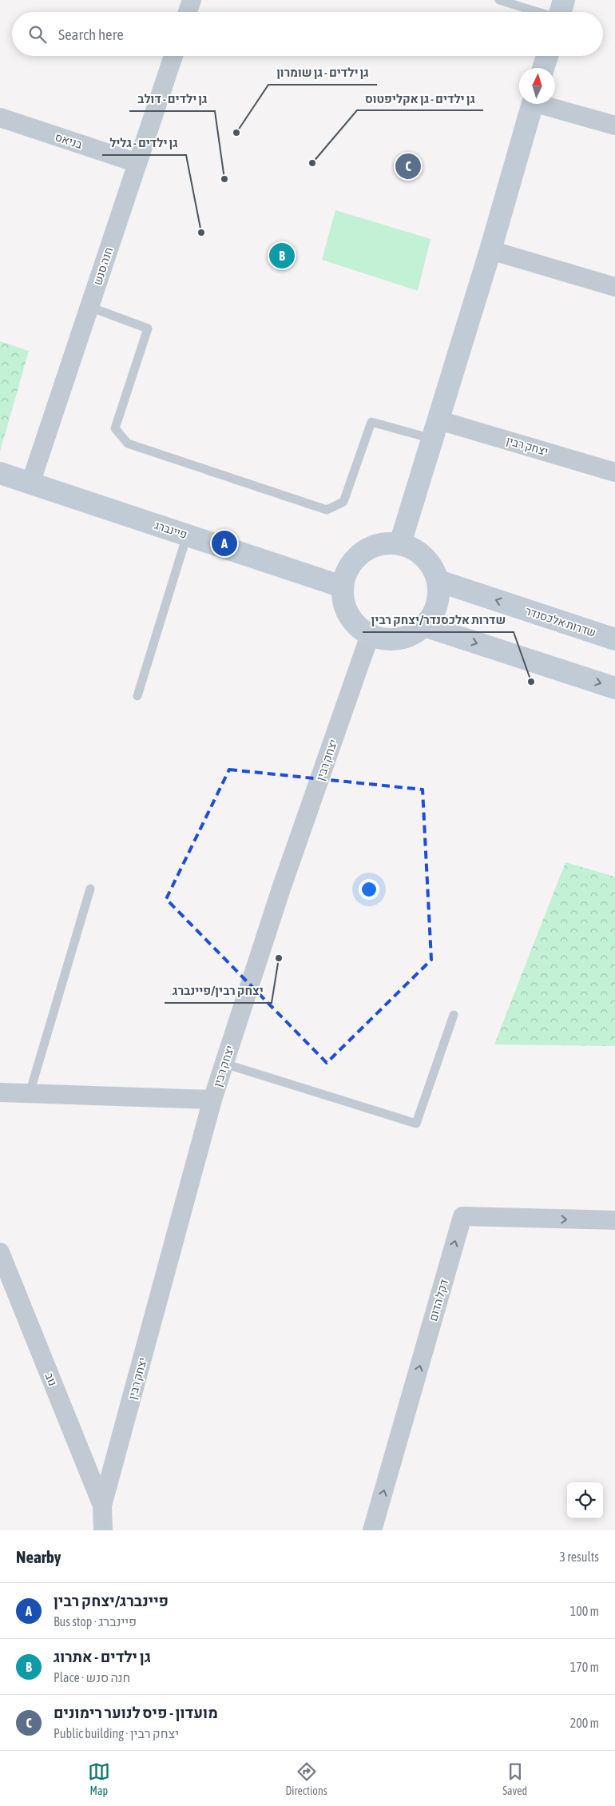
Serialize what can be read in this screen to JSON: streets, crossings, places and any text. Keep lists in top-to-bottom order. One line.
{"streets":{"street":["בניאס","חנה סנש","יצחק רבין","פיינברג","שדרות אלכסנדר","דקל הדום","נוב"]},"crossings":[["בניאס","חנה סנש"],["חנה סנש","פיינברג"],["יצחק רבין","פיינברג"],["יצחק רבין","שדרות אלכסנדר"],["יצחק רבין","נוב"],["פיינברג","שדרות אלכסנדר"]],"one_way":["דקל הדום"],"places":["גן ילדים - גן שומרון","גן ילדים - גן אקליפטוס","גן ילדים - דולב","גן ילדים - גליל","שדרות אלכסנדר/יצחק רבין","יצחק רבין/פיינברג"],"north":"top","page":{"search":"Search here","pins":["C","B","A"],"heading":["Nearby","3 results"],"list":[{"mark":"A","name":"פיינברג/יצחק רבין","note":"Bus stop · פיינברג","value":"100 m"},{"mark":"B","name":"גן ילדים - אתרוג","note":"Place · חנה סנש","value":"170 m"},{"mark":"C","name":"מועדון - פיס לנוער רימונים","note":"Public building · יצחק רבין","value":"200 m"}],"nav":["Map","Directions","Saved"]}}
